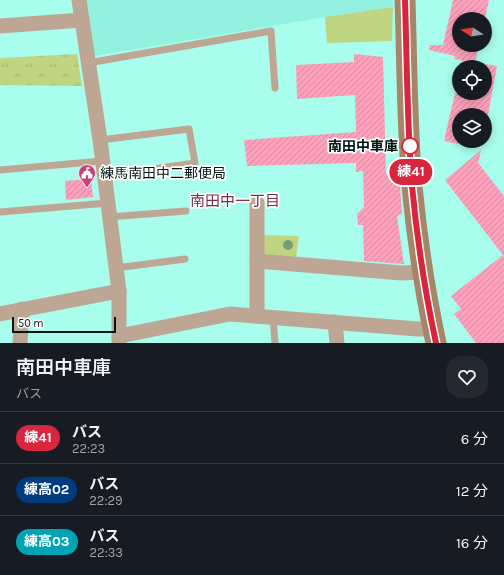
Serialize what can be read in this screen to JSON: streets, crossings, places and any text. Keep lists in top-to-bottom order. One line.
{"districts":["南田中一丁目"],"places":{"other":["南田中車庫"],"public building":["練馬南田中二郵便局"]},"lines":["bus line 練41"],"scale_bar":"50 m","north":"left","page":{"on_map":"練41","scale":"50 m","heading":["南田中車庫","バス"],"list":[{"mark":"練41","name":"バス","note":"22:23","value":"6 分"},{"mark":"練高02","name":"バス","note":"22:29","value":"12 分"},{"mark":"練高03","name":"バス","note":"22:33","value":"16 分"}]}}
